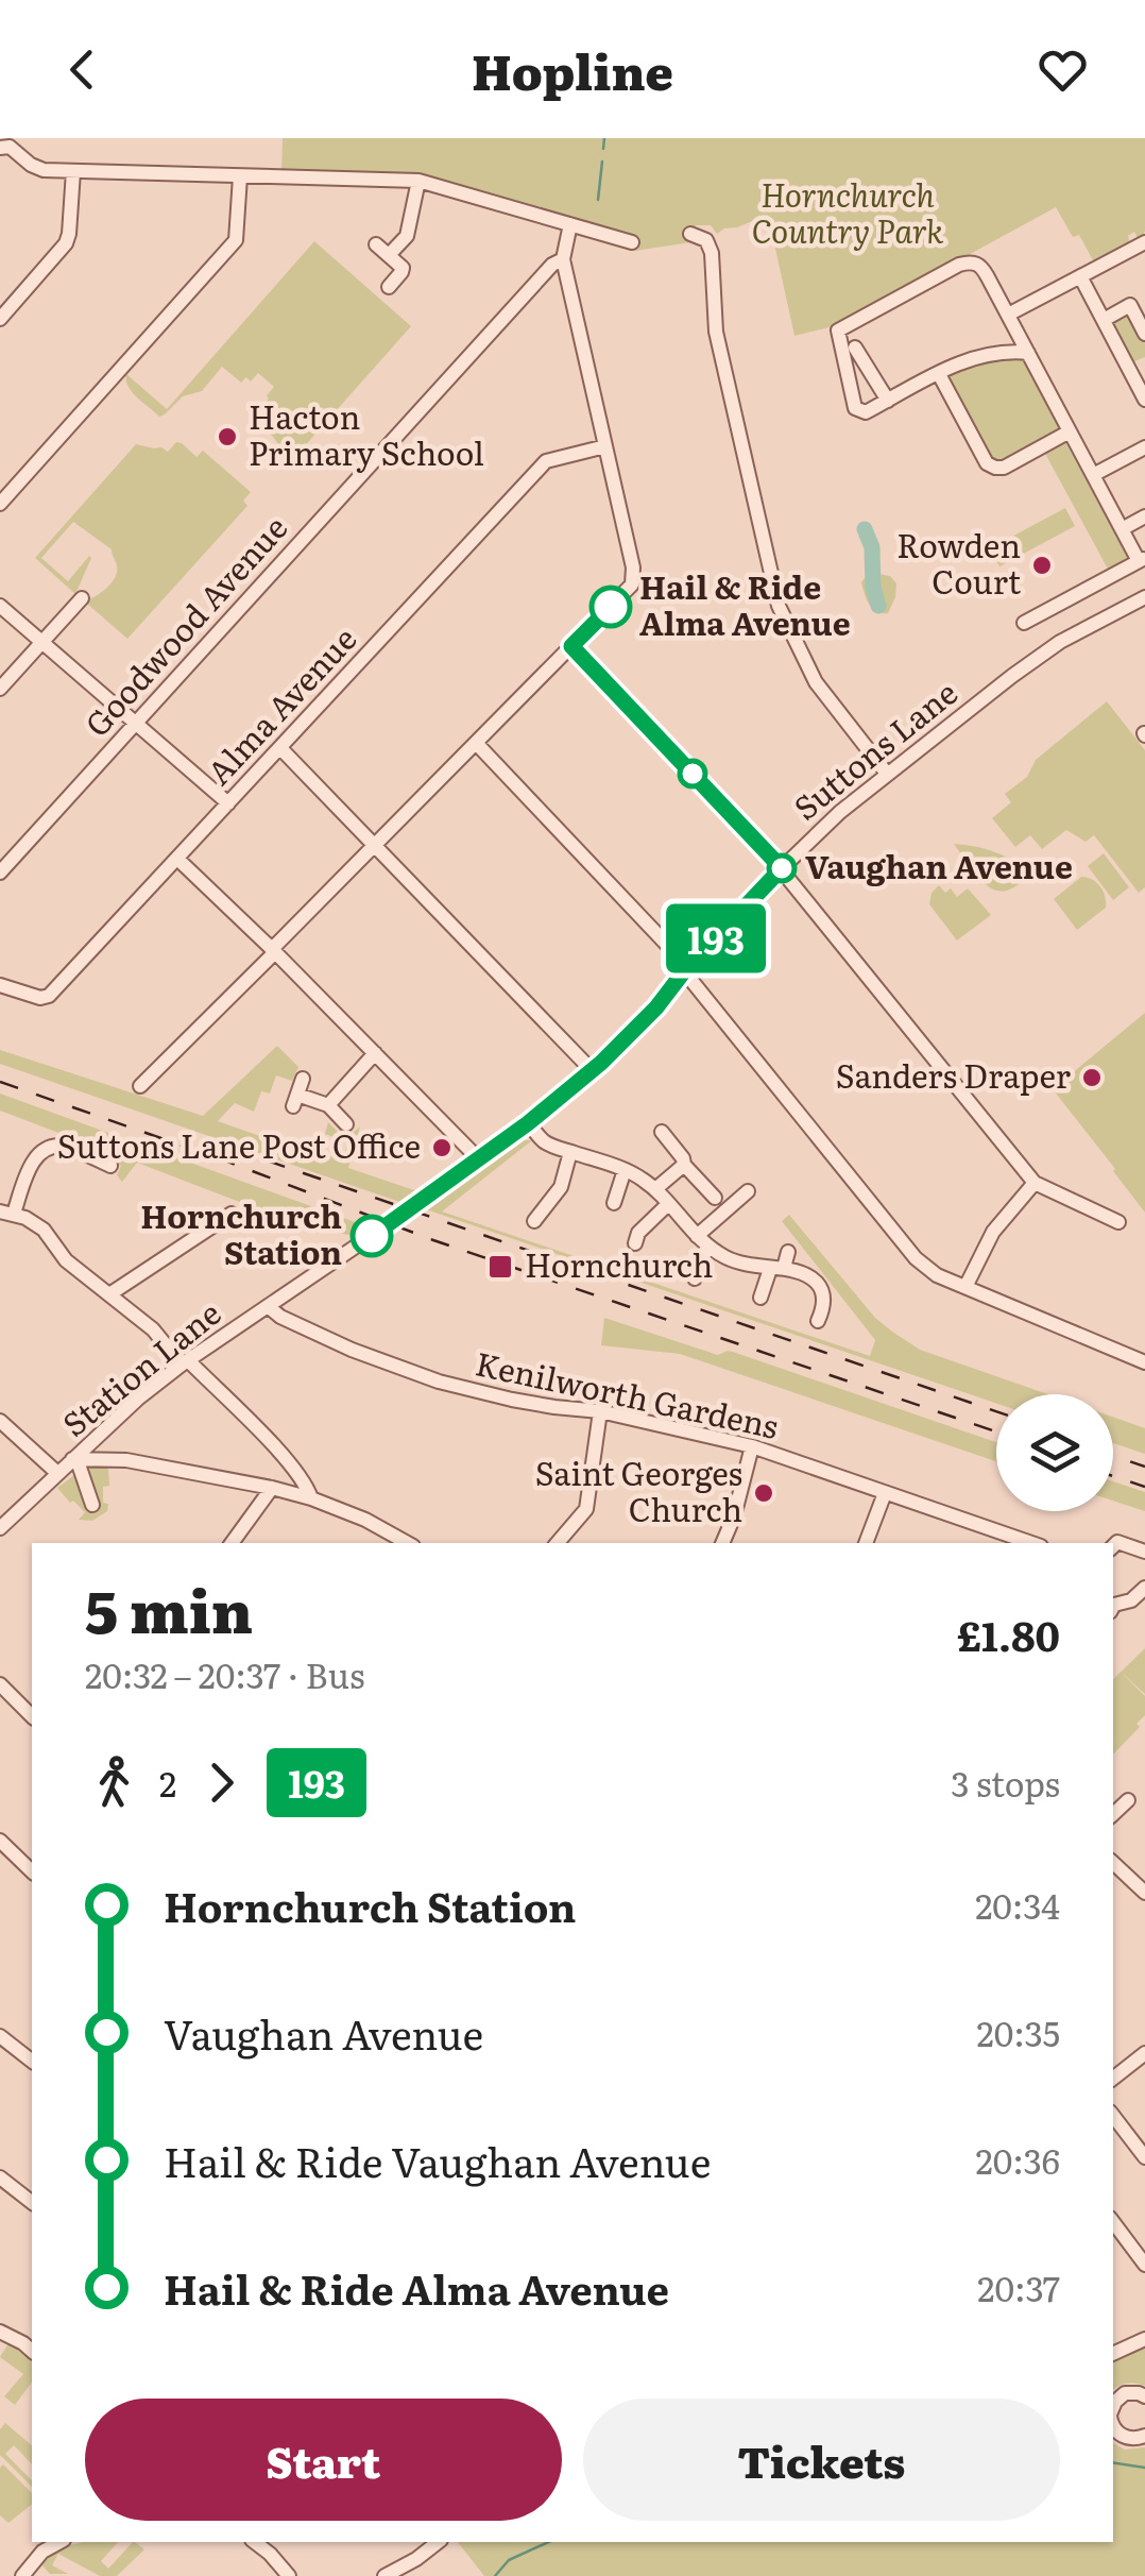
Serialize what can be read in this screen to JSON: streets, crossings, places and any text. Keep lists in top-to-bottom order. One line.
{"streets":{"street":["Goodwood Avenue","Alma Avenue","Suttons Lane","Station Lane","Kenilworth Gardens"]},"crossings":[["Suttons Lane","Station Lane"],["Station Lane","Kenilworth Gardens"]],"parks":["Hornchurch Country Park"],"places":{"other":["Hacton Primary School","Rowden Court","Hail & Ride Alma Avenue","Vaughan Avenue","Sanders Draper","Suttons Lane Post Office","Hornchurch Station","Saint Georges Church"],"transit":["Hornchurch"]},"lines":["bus line 193"],"page":{"header":"Hopline","on_map":"193","heading":["5 min","20:32 – 20:37 · Bus","£1.80"],"legs":["2","193","3 stops"],"list":[{"name":"Hornchurch Station","value":"20:34"},{"name":"Vaughan Avenue","value":"20:35"},{"name":"Hail & Ride Vaughan Avenue","value":"20:36"},{"name":"Hail & Ride Alma Avenue","value":"20:37"}],"buttons":["Start","Tickets"]}}
